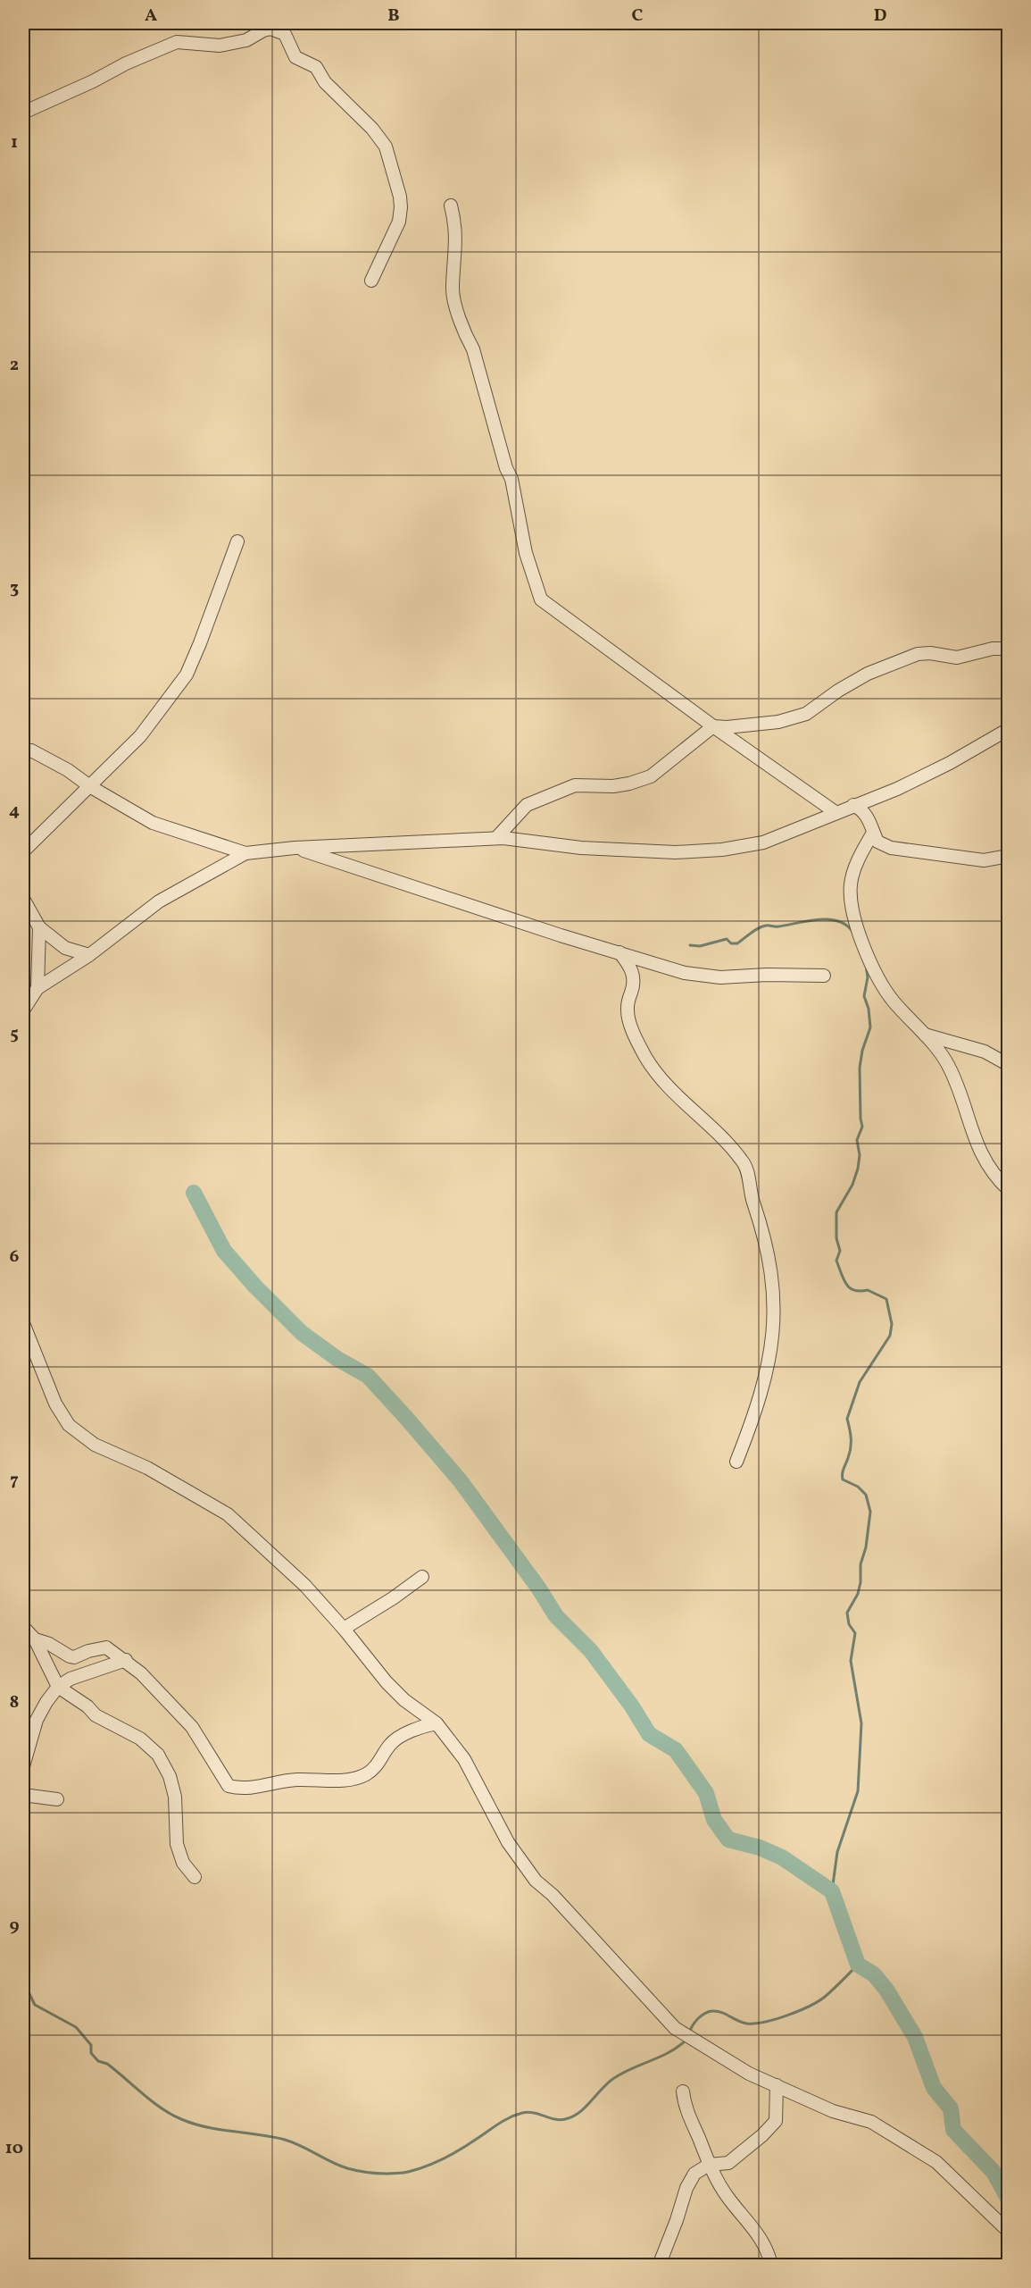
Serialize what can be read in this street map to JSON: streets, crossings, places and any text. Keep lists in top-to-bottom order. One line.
{"grid":{"columns":["A","B","C","D"],"rows":["1","2","3","4","5","6","7","8","9","10"]}}
